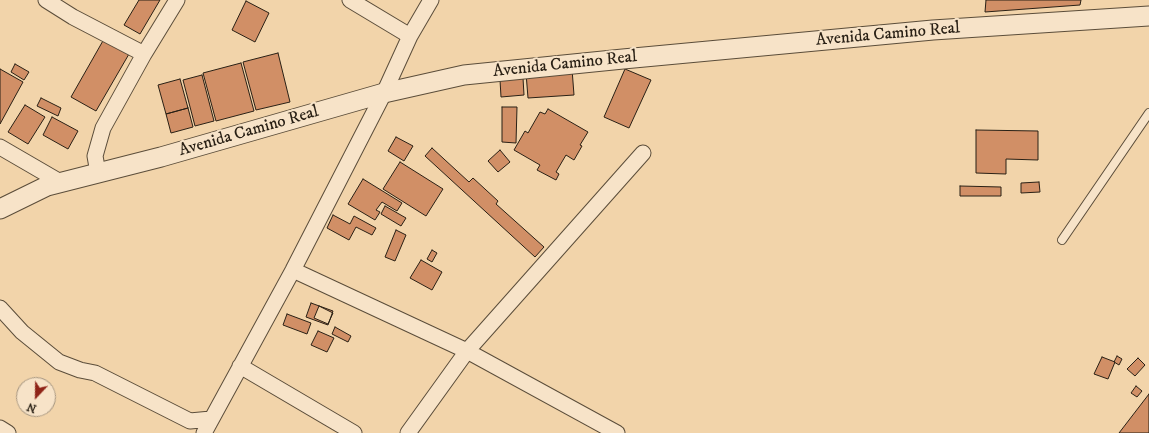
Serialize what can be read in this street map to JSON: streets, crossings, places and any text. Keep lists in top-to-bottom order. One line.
{"streets":{"street":["Avenida Camino Real"]},"north":"bottom"}
